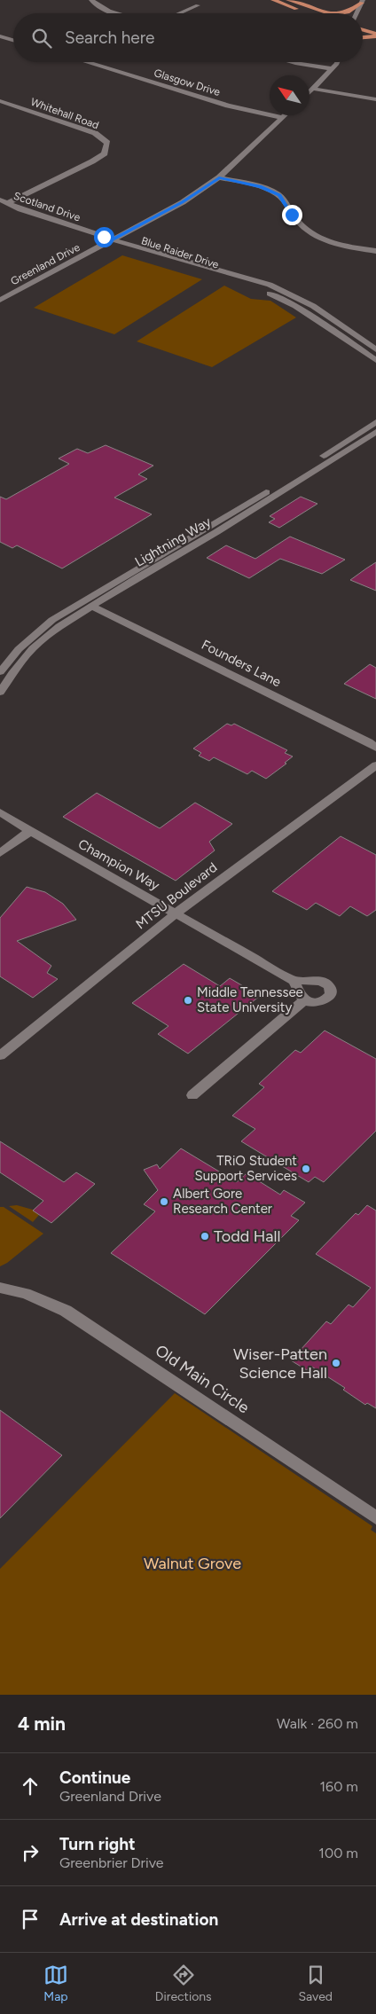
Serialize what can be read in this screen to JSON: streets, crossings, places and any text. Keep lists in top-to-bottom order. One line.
{"streets":{"street":["Glasgow Drive","Whitehall Road","Scotland Drive","Blue Raider Drive","Greenland Drive","Lightning Way","Founders Lane","Champion Way","MTSU Boulevard","Old Main Circle"]},"crossings":[["Glasgow Drive","Greenland Drive"],["Whitehall Road","Scotland Drive"],["Scotland Drive","Blue Raider Drive"],["Scotland Drive","Greenland Drive"],["Blue Raider Drive","Greenland Drive"],["Lightning Way","Founders Lane"],["Champion Way","MTSU Boulevard"]],"parks":["Walnut Grove"],"places":["Middle Tennessee State University","TRiO Student Support Services","Albert Gore Research Center","Todd Hall","Wiser-Patten Science Hall"],"north":"top left","page":{"search":"Search here","heading":["4 min","Walk · 260 m"],"list":[["Continue","Greenland Drive","160 m"],["Turn right","Greenbrier Drive","100 m"],"Arrive at destination"],"nav":["Map","Directions","Saved"]}}
